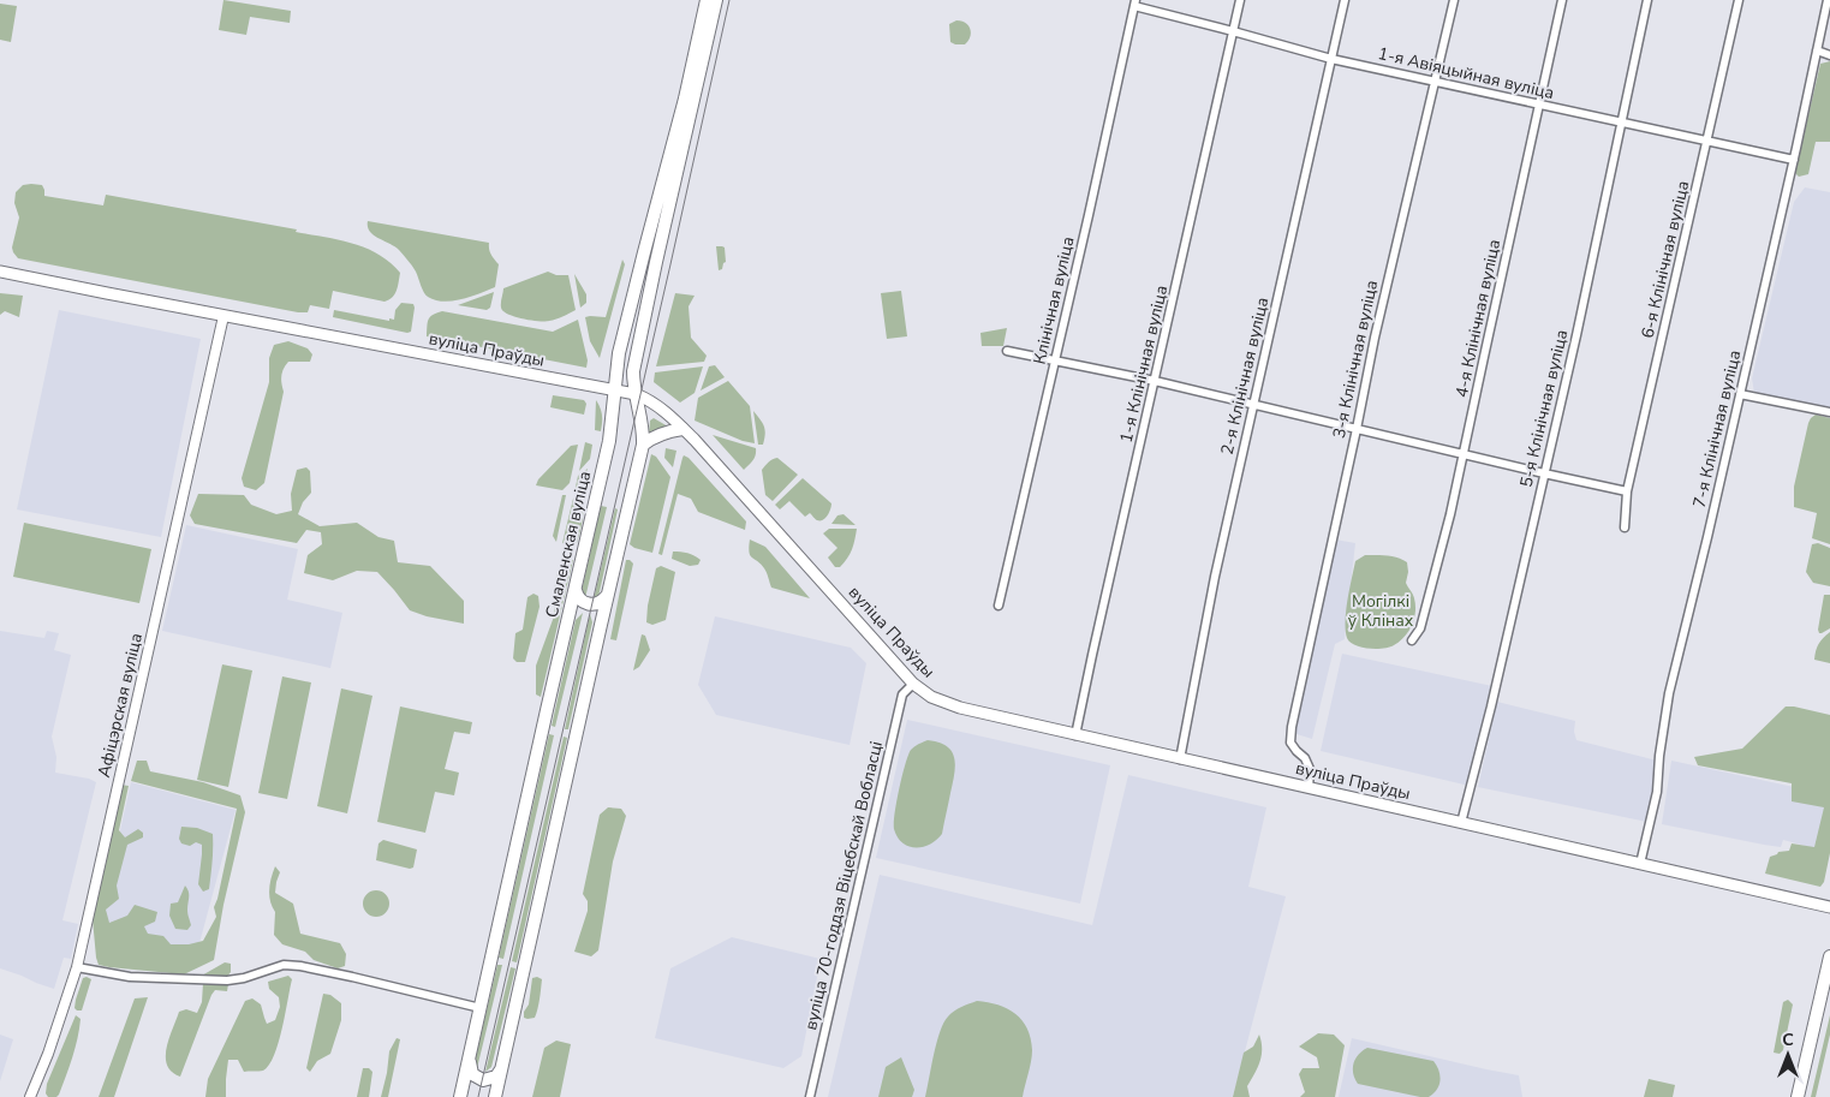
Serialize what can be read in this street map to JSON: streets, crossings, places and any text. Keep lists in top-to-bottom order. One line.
{"streets":{"main road":["вуліца Праўды","Смаленская вуліца"],"street":["1-я Авіяцыйная вуліца","6-я Клінічная вуліца","Клінічная вуліца","4-я Клінічная вуліца","3-я Клінічная вуліца","1-я Клінічная вуліца","2-я Клінічная вуліца","5-я Клінічная вуліца","7-я Клінічная вуліца","Афіцэрская вуліца","вуліца 70-годдзя Віцебскай Вобласці"]},"crossings":[["1-я Авіяцыйная вуліца","6-я Клінічная вуліца"],["1-я Авіяцыйная вуліца","Клінічная вуліца"],["1-я Авіяцыйная вуліца","4-я Клінічная вуліца"],["1-я Авіяцыйная вуліца","3-я Клінічная вуліца"],["1-я Авіяцыйная вуліца","1-я Клінічная вуліца"],["1-я Авіяцыйная вуліца","2-я Клінічная вуліца"],["1-я Авіяцыйная вуліца","5-я Клінічная вуліца"],["1-я Авіяцыйная вуліца","7-я Клінічная вуліца"],["вуліца Праўды","3-я Клінічная вуліца"],["вуліца Праўды","1-я Клінічная вуліца"],["вуліца Праўды","2-я Клінічная вуліца"],["вуліца Праўды","5-я Клінічная вуліца"],["вуліца Праўды","7-я Клінічная вуліца"],["вуліца Праўды","Смаленская вуліца"],["вуліца Праўды","Афіцэрская вуліца"],["вуліца Праўды","вуліца 70-годдзя Віцебскай Вобласці"]],"parks":["Могілкі ў Клінах"],"north":"top"}
